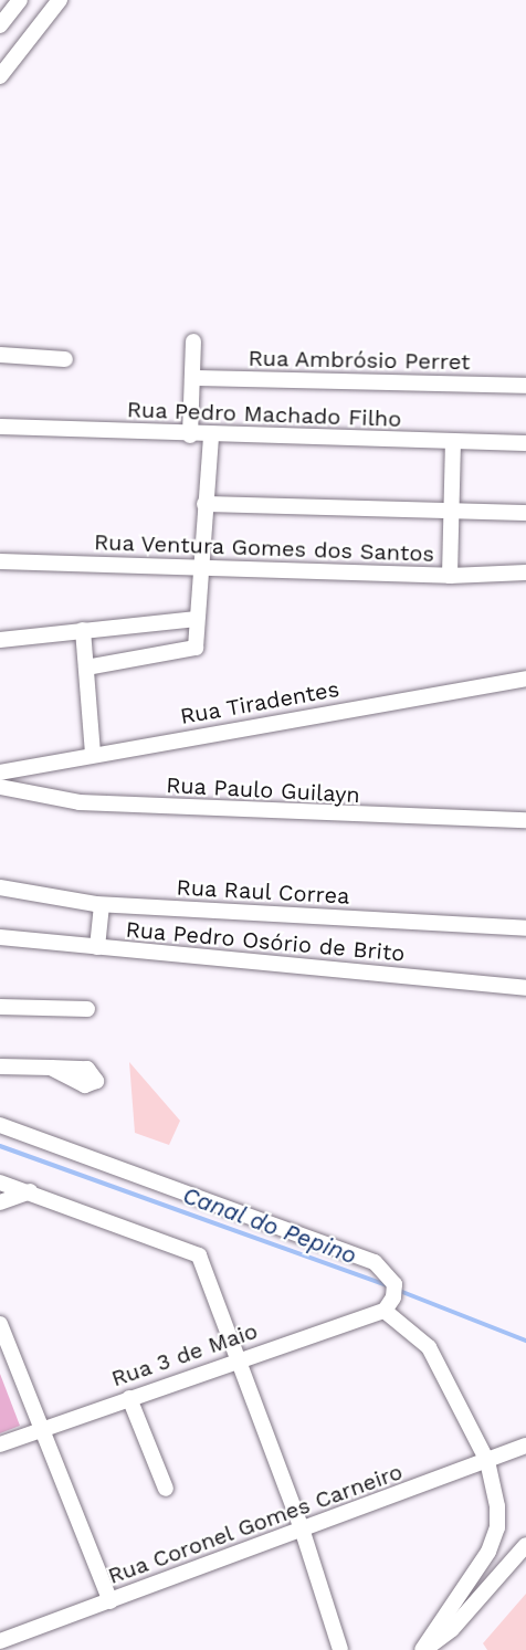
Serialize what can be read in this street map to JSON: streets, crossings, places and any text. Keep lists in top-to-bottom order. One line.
{"streets":{"street":["Rua Ambrósio Perret","Rua Pedro Machado Filho","Rua Ventura Gomes dos Santos","Rua Tiradentes","Rua Paulo Guilayn","Rua Raul Correa","Rua Pedro Osório de Brito","Rua 3 de Maio","Rua Coronel Gomes Carneiro"]},"water":["Canal do Pepino"]}
